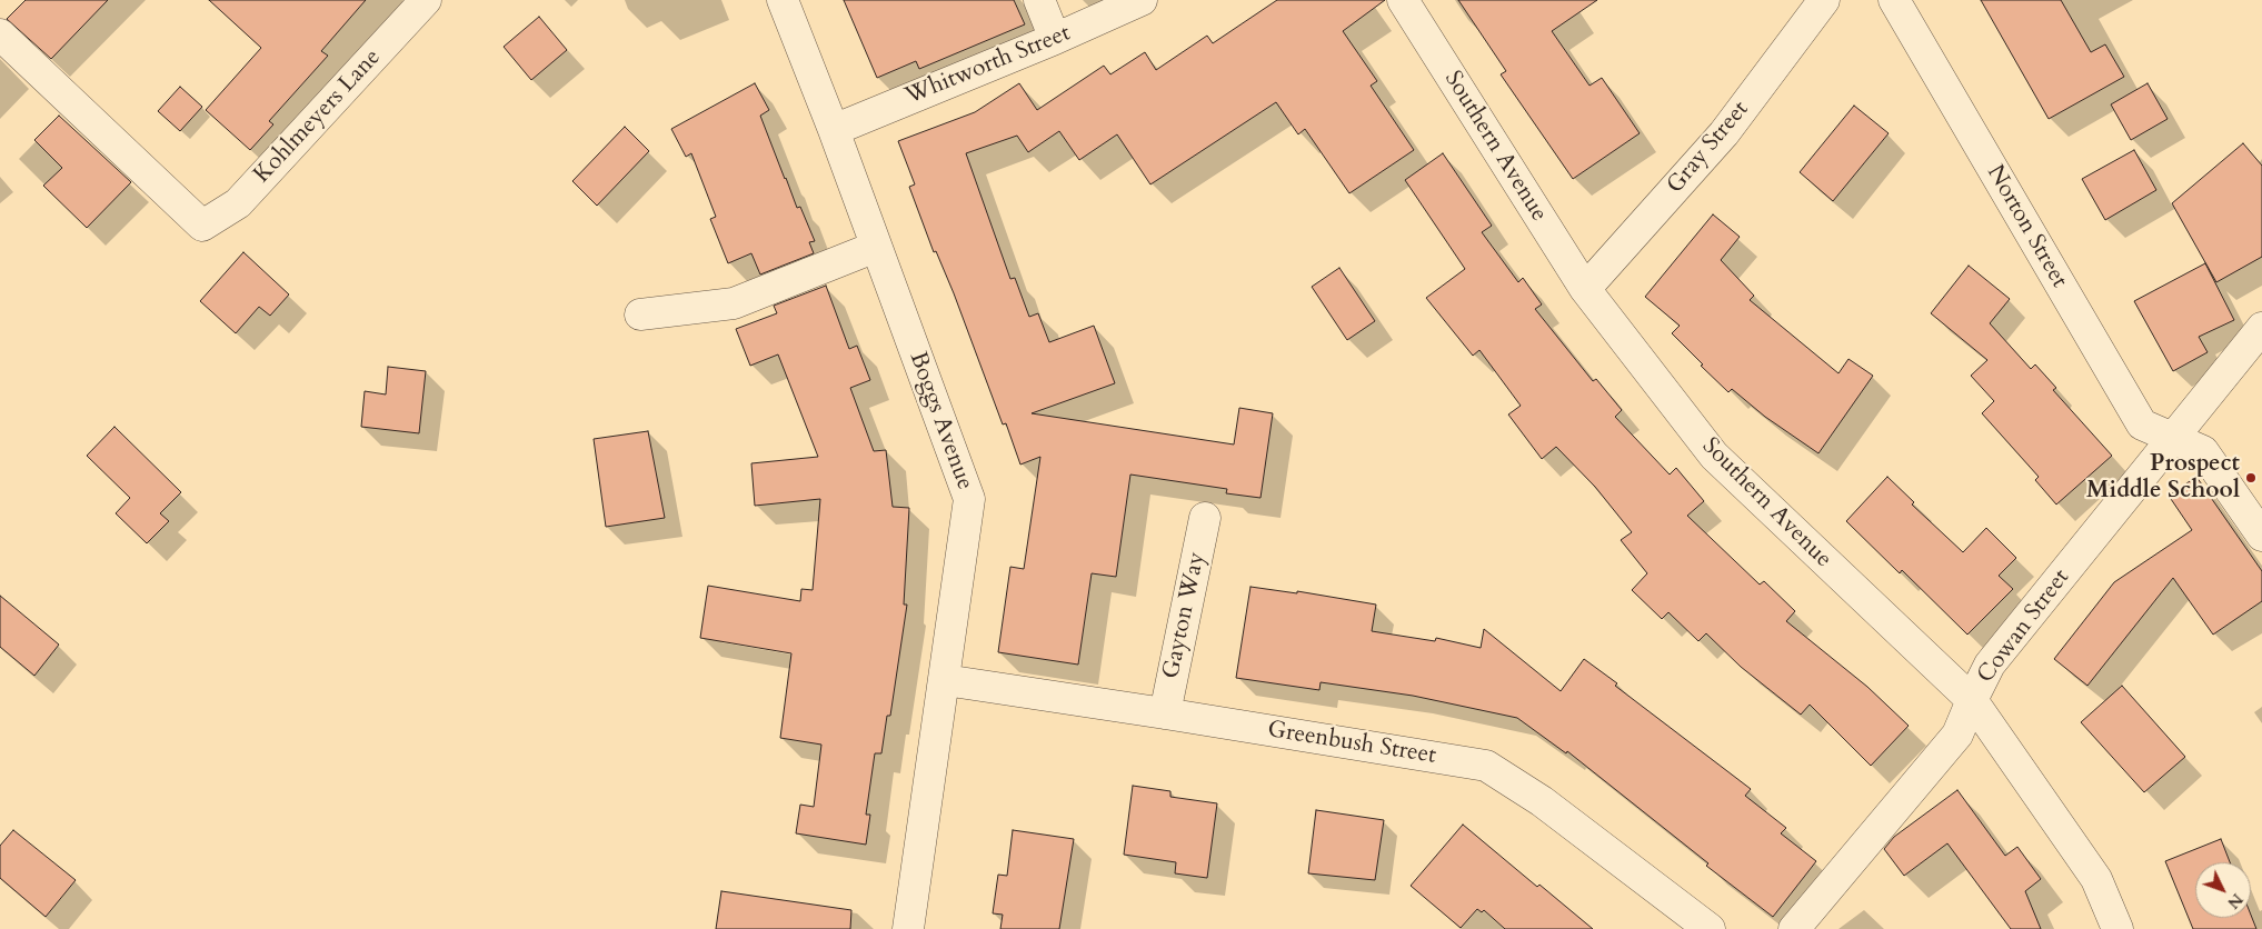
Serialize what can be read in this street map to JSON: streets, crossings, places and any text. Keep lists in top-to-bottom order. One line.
{"streets":{"street":["Whitworth Street","Kohlmeyers Lane","Southern Avenue","Gray Street","Norton Street","Boggs Avenue","Gayton Way","Cowan Street","Greenbush Street"]},"crossings":[["Whitworth Street","Boggs Avenue"],["Southern Avenue","Gray Street"],["Southern Avenue","Cowan Street"],["Norton Street","Cowan Street"],["Boggs Avenue","Greenbush Street"],["Gayton Way","Greenbush Street"]],"places":["Prospect Middle School"],"north":"bottom right"}
